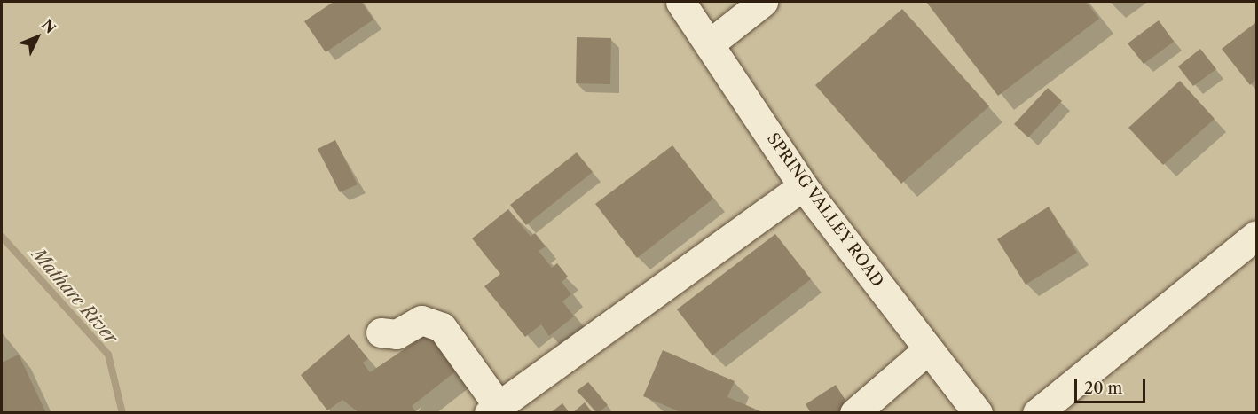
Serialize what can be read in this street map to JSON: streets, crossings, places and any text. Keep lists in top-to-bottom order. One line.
{"streets":{"street":["SPRING VALLEY ROAD"]},"water":["Mathare River"],"scale_bar":"20 m","north":"top right"}
